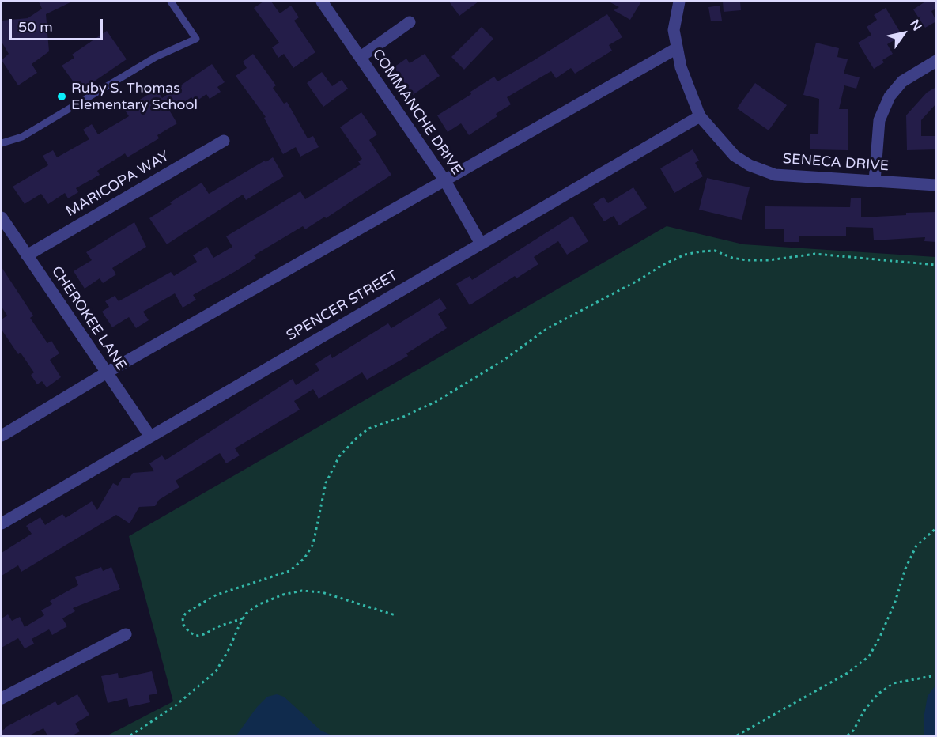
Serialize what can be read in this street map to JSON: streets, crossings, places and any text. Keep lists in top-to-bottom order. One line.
{"streets":{"street":["COMMANCHE DRIVE","SENECA DRIVE","MARICOPA WAY","SPENCER STREET","CHEROKEE LANE"]},"crossings":[["COMMANCHE DRIVE","SPENCER STREET"],["SENECA DRIVE","SPENCER STREET"],["MARICOPA WAY","CHEROKEE LANE"],["SPENCER STREET","CHEROKEE LANE"]],"places":["Ruby S. Thomas Elementary School"],"scale_bar":"50 m","north":"top right"}
